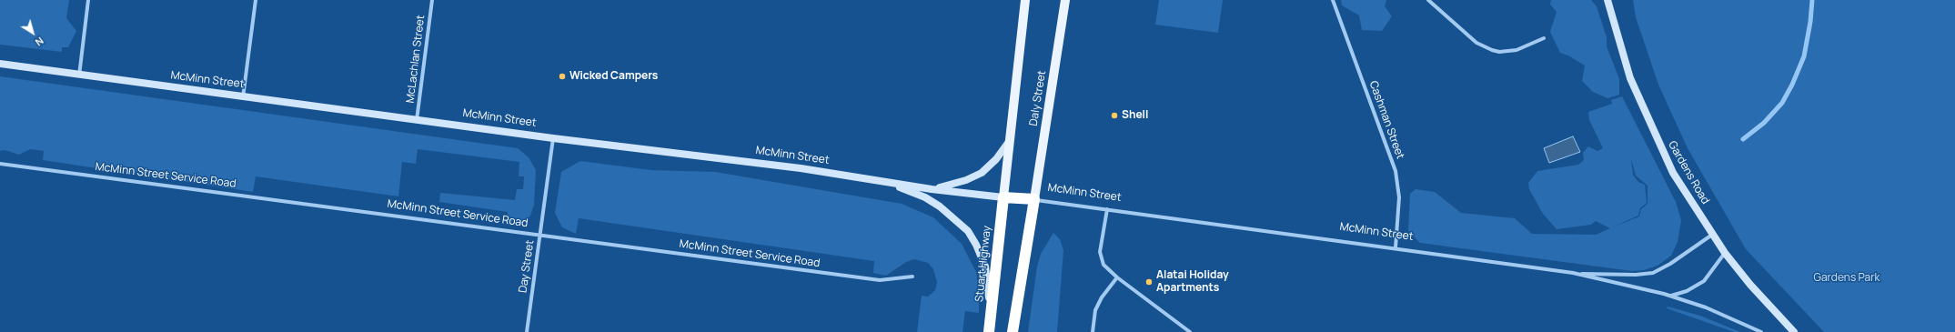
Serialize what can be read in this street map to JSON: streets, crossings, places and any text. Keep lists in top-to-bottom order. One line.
{"streets":{"highway":["McMinn Street","Stuart Highway"],"main road":["Daly Street"],"street":["McLachlan Street","Cashman Street","Gardens Road","McMinn Street Service Road","Day Street"]},"crossings":[["McLachlan Street","McMinn Street"],["McMinn Street","Daly Street"],["McMinn Street","Cashman Street"],["McMinn Street","Stuart Highway"],["McMinn Street","Day Street"],["McMinn Street Service Road","Day Street"]],"parks":["Gardens Park"],"places":["Wicked Campers","Shell","Alatai Holiday Apartments"],"north":"bottom right"}
